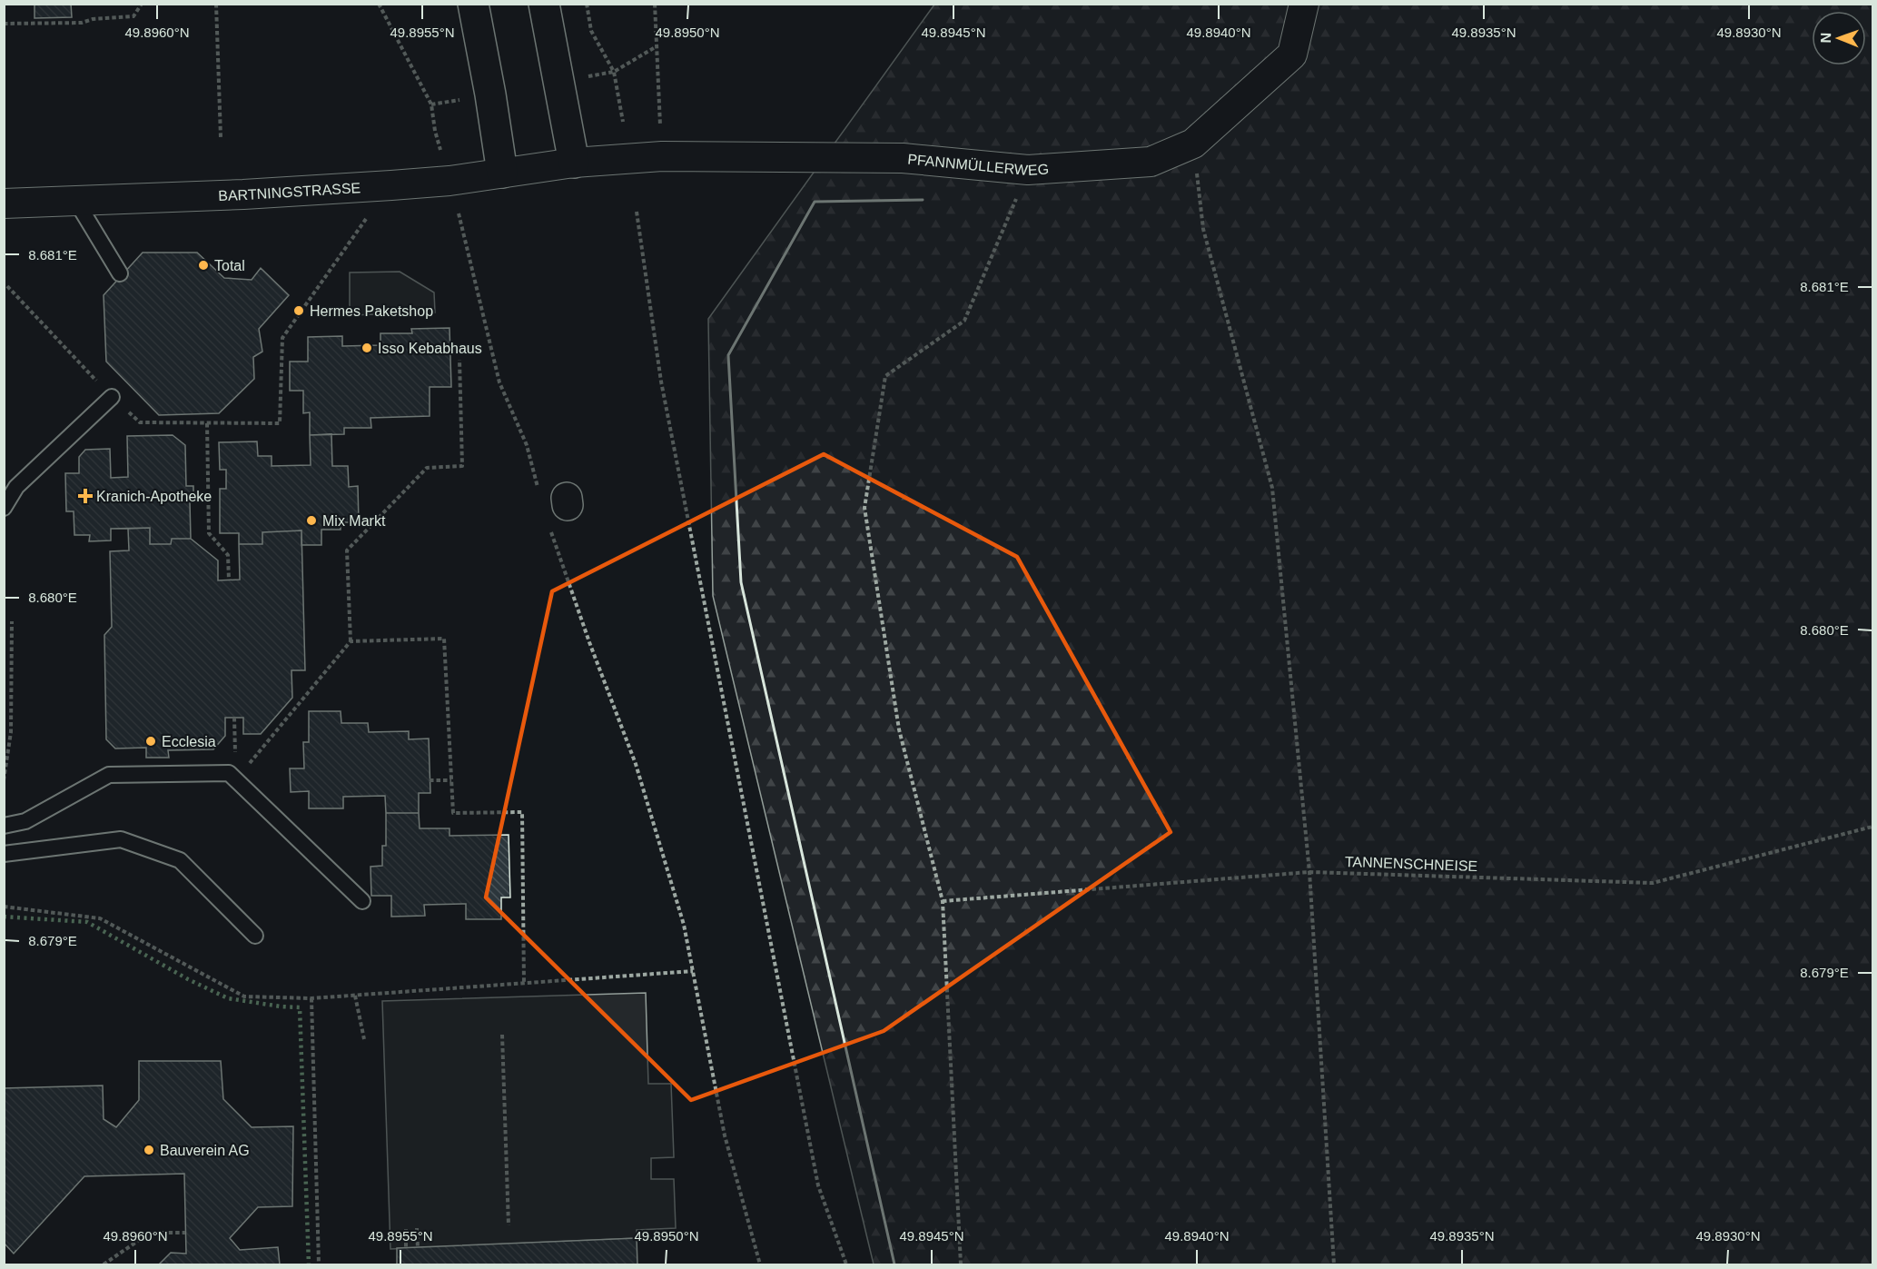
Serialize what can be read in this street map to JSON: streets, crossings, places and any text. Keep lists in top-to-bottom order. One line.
{"streets":{"street":["PFANNMÜLLERWEG","BARTNINGSTRASSE"],"path":["TANNENSCHNEISE"]},"crossings":[["PFANNMÜLLERWEG","BARTNINGSTRASSE"]],"places":{"other":["Total","Hermes Paketshop","Isso Kebabhaus","Mix Markt","Ecclesia","Bauverein AG"],"health":["Kranich-Apotheke"]},"north":"left","coordinates":["49.8960°N","49.8955°N","49.8950°N","49.8945°N","49.8940°N","49.8935°N","49.8930°N","8.681°E","8.680°E","8.679°E"]}
